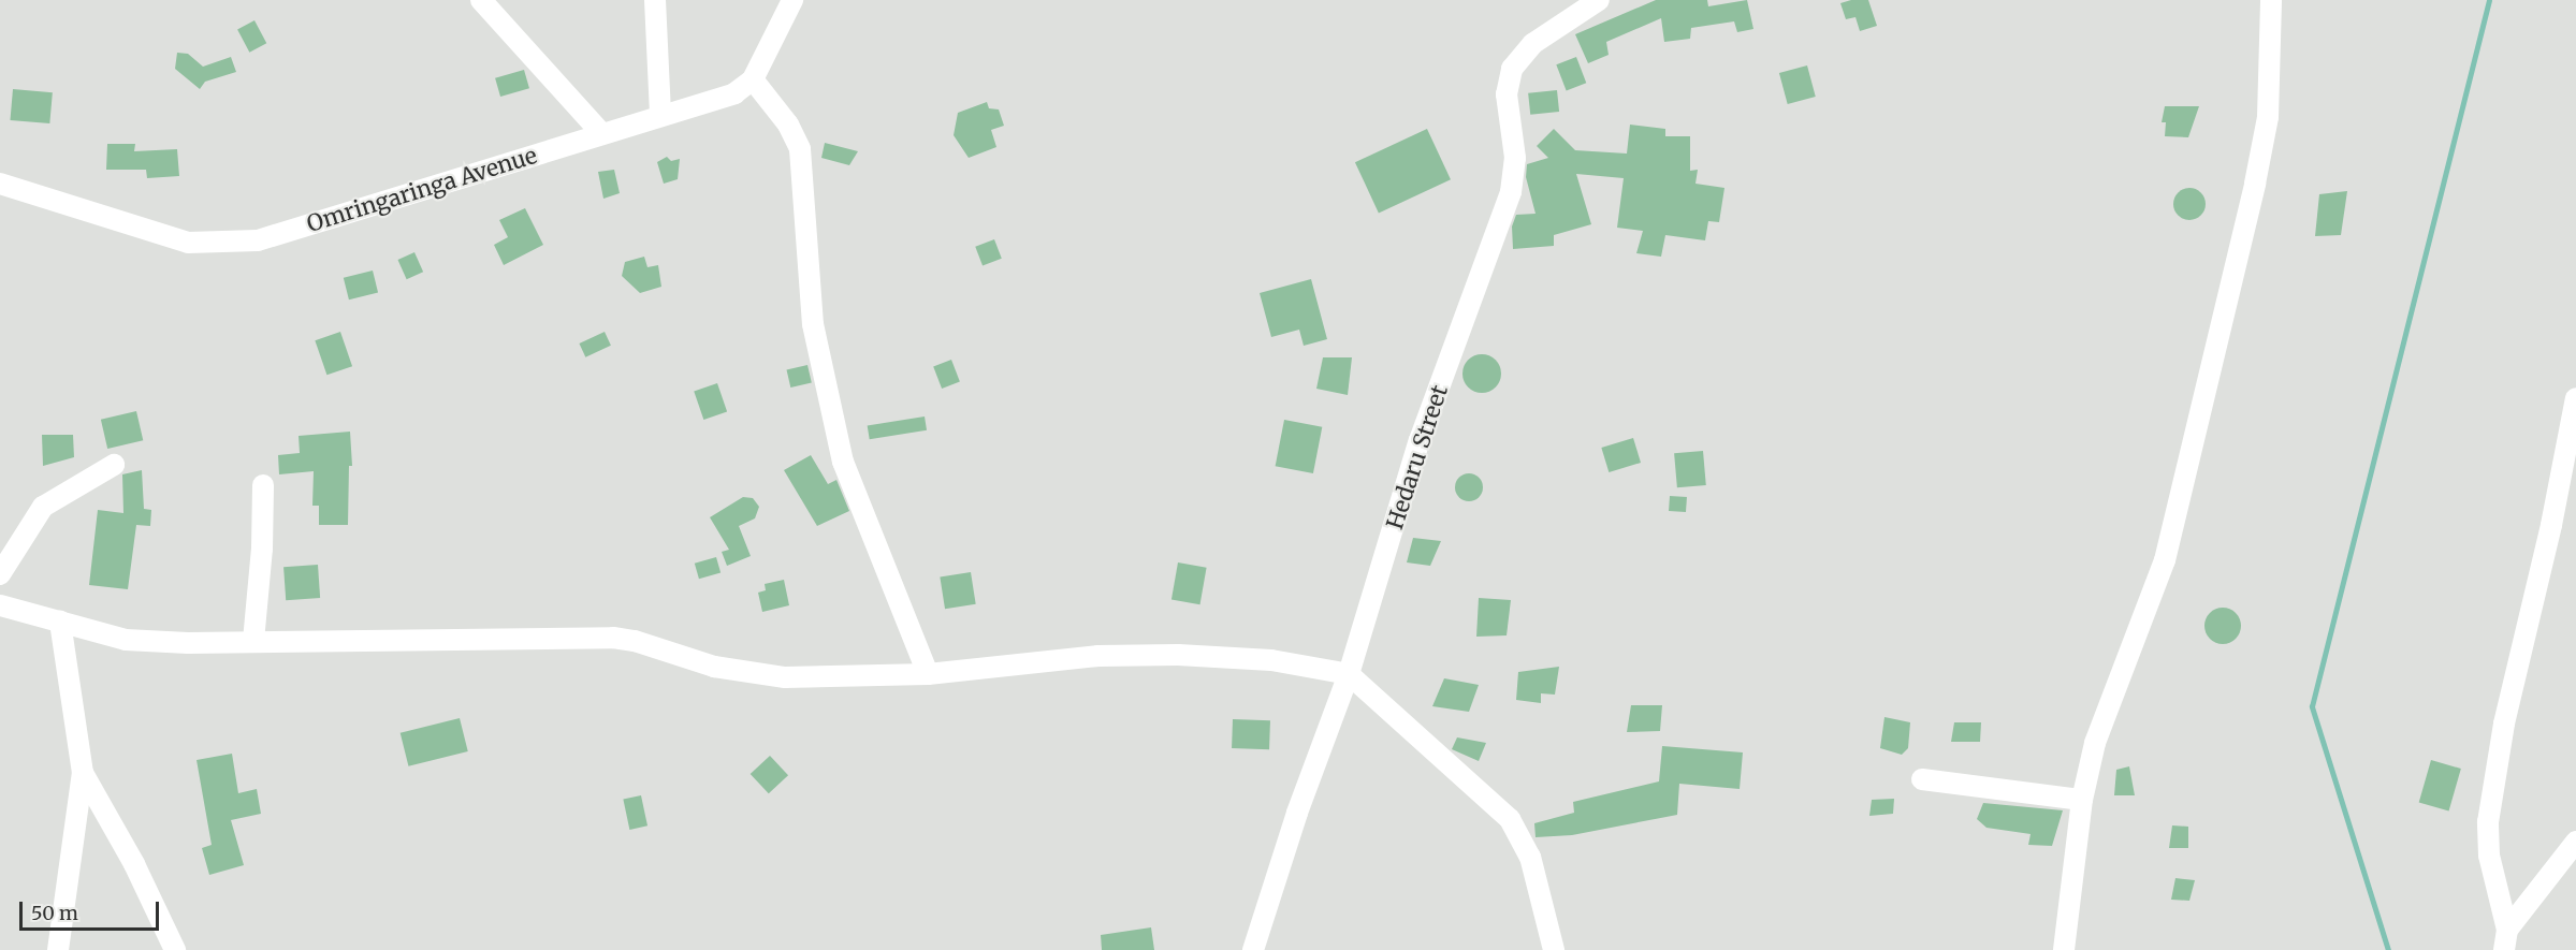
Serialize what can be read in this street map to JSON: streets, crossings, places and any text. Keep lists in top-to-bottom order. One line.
{"streets":{"street":["Omringaringa Avenue","Hedaru Street"]},"scale_bar":"50 m"}
